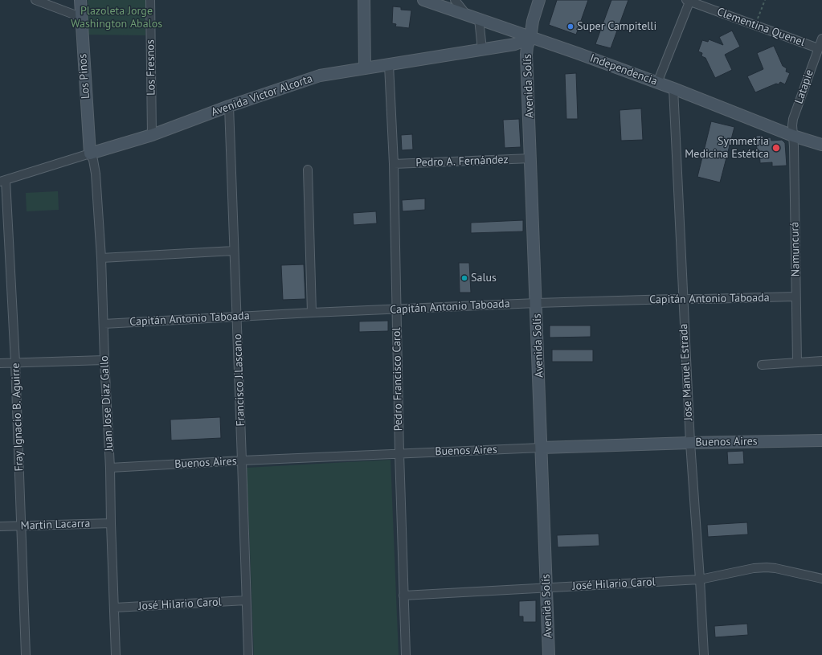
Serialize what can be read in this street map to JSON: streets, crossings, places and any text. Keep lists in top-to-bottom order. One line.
{"streets":{"main road":["Independencia","Los Pinos","Avenida Solís","Avenida Victor Alcorta","Buenos Aires"],"street":["Clementina Quenel","Los Fresnos","Latapie","Pedro A. Fernández","Namuncurá","Capitán Antonio Taboada","Jose Manuel Estrada","Pedro Francisco Carol","Francisco J.Lascano","Juan Jose Díaz Gallo","Fray Ignacio B. Aguirre","Martin Lacarra","José Hilario Carol"]},"crossings":[["Clementina Quenel","Latapie"],["Los Fresnos","Avenida Victor Alcorta"],["Independencia","Avenida Solís"],["Independencia","Latapie"],["Independencia","Avenida Victor Alcorta"],["Independencia","Namuncurá"],["Independencia","Jose Manuel Estrada"],["Los Pinos","Avenida Victor Alcorta"],["Los Pinos","Juan Jose Díaz Gallo"],["Avenida Solís","Avenida Victor Alcorta"],["Avenida Solís","Pedro A. Fernández"],["Avenida Solís","Capitán Antonio Taboada"],["Avenida Solís","Buenos Aires"],["Avenida Solís","José Hilario Carol"],["Latapie","Namuncurá"],["Avenida Victor Alcorta","Pedro Francisco Carol"],["Avenida Victor Alcorta","Francisco J.Lascano"],["Avenida Victor Alcorta","Juan Jose Díaz Gallo"],["Avenida Victor Alcorta","Fray Ignacio B. Aguirre"],["Pedro A. Fernández","Pedro Francisco Carol"],["Namuncurá","Capitán Antonio Taboada"],["Capitán Antonio Taboada","Jose Manuel Estrada"],["Capitán Antonio Taboada","Pedro Francisco Carol"],["Capitán Antonio Taboada","Francisco J.Lascano"],["Capitán Antonio Taboada","Juan Jose Díaz Gallo"],["Jose Manuel Estrada","Buenos Aires"],["Jose Manuel Estrada","José Hilario Carol"],["Pedro Francisco Carol","Buenos Aires"],["Pedro Francisco Carol","José Hilario Carol"],["Francisco J.Lascano","Buenos Aires"],["Francisco J.Lascano","José Hilario Carol"],["Juan Jose Díaz Gallo","Buenos Aires"],["Juan Jose Díaz Gallo","Martin Lacarra"],["Juan Jose Díaz Gallo","José Hilario Carol"],["Fray Ignacio B. Aguirre","Martin Lacarra"]],"parks":["Plazoleta Jorge Washington Abalos"],"places":["Super Campitelli","Symmetria Medicina Estética","Salus"]}
